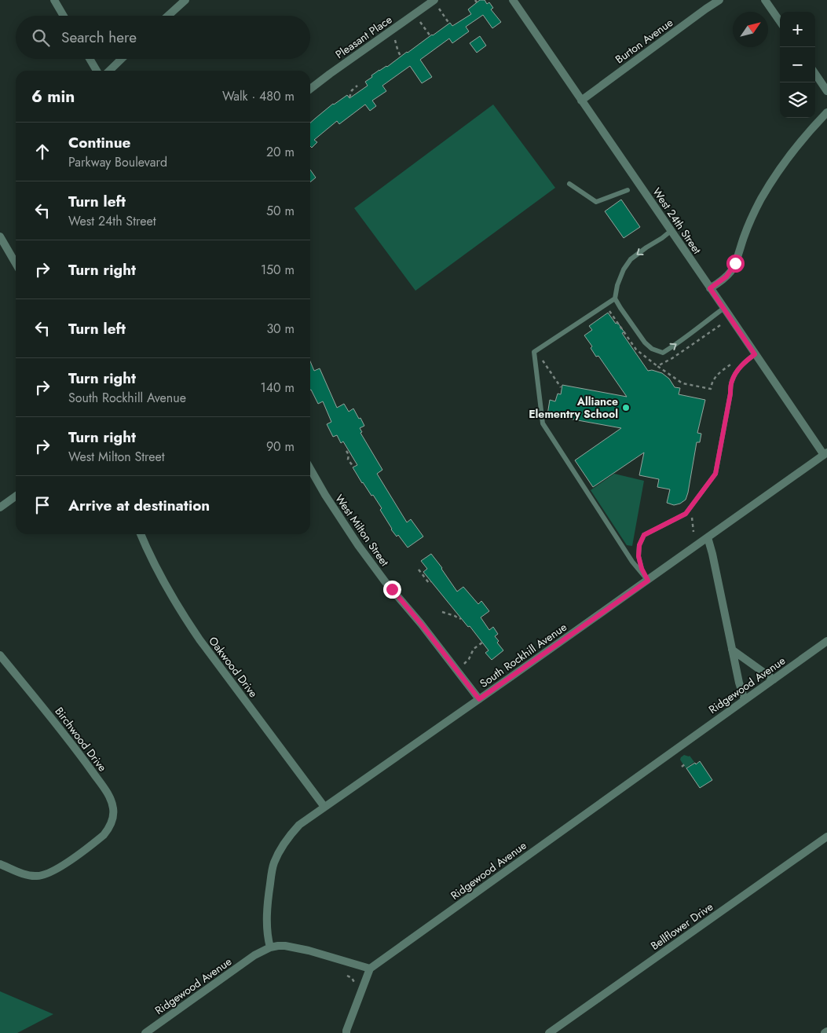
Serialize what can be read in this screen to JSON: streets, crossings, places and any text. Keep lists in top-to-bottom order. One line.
{"streets":{"street":["Pleasant Place","Burton Avenue","West 24th Street","West Milton Street","South Rockhill Avenue","Oakwood Drive","Ridgewood Avenue","Birchwood Drive","Bellflower Drive"]},"crossings":[["Burton Avenue","West 24th Street"],["West 24th Street","South Rockhill Avenue"],["West Milton Street","South Rockhill Avenue"],["South Rockhill Avenue","Oakwood Drive"],["South Rockhill Avenue","Ridgewood Avenue"]],"places":["Alliance Elementry School"],"north":"top right","page":{"map_buttons":["+","−"],"search":"Search here","heading":["6 min","Walk · 480 m"],"list":[["Continue","Parkway Boulevard","20 m"],["Turn left","West 24th Street","50 m"],["Turn right","150 m"],["Turn left","30 m"],["Turn right","South Rockhill Avenue","140 m"],["Turn right","West Milton Street","90 m"],"Arrive at destination"]}}
